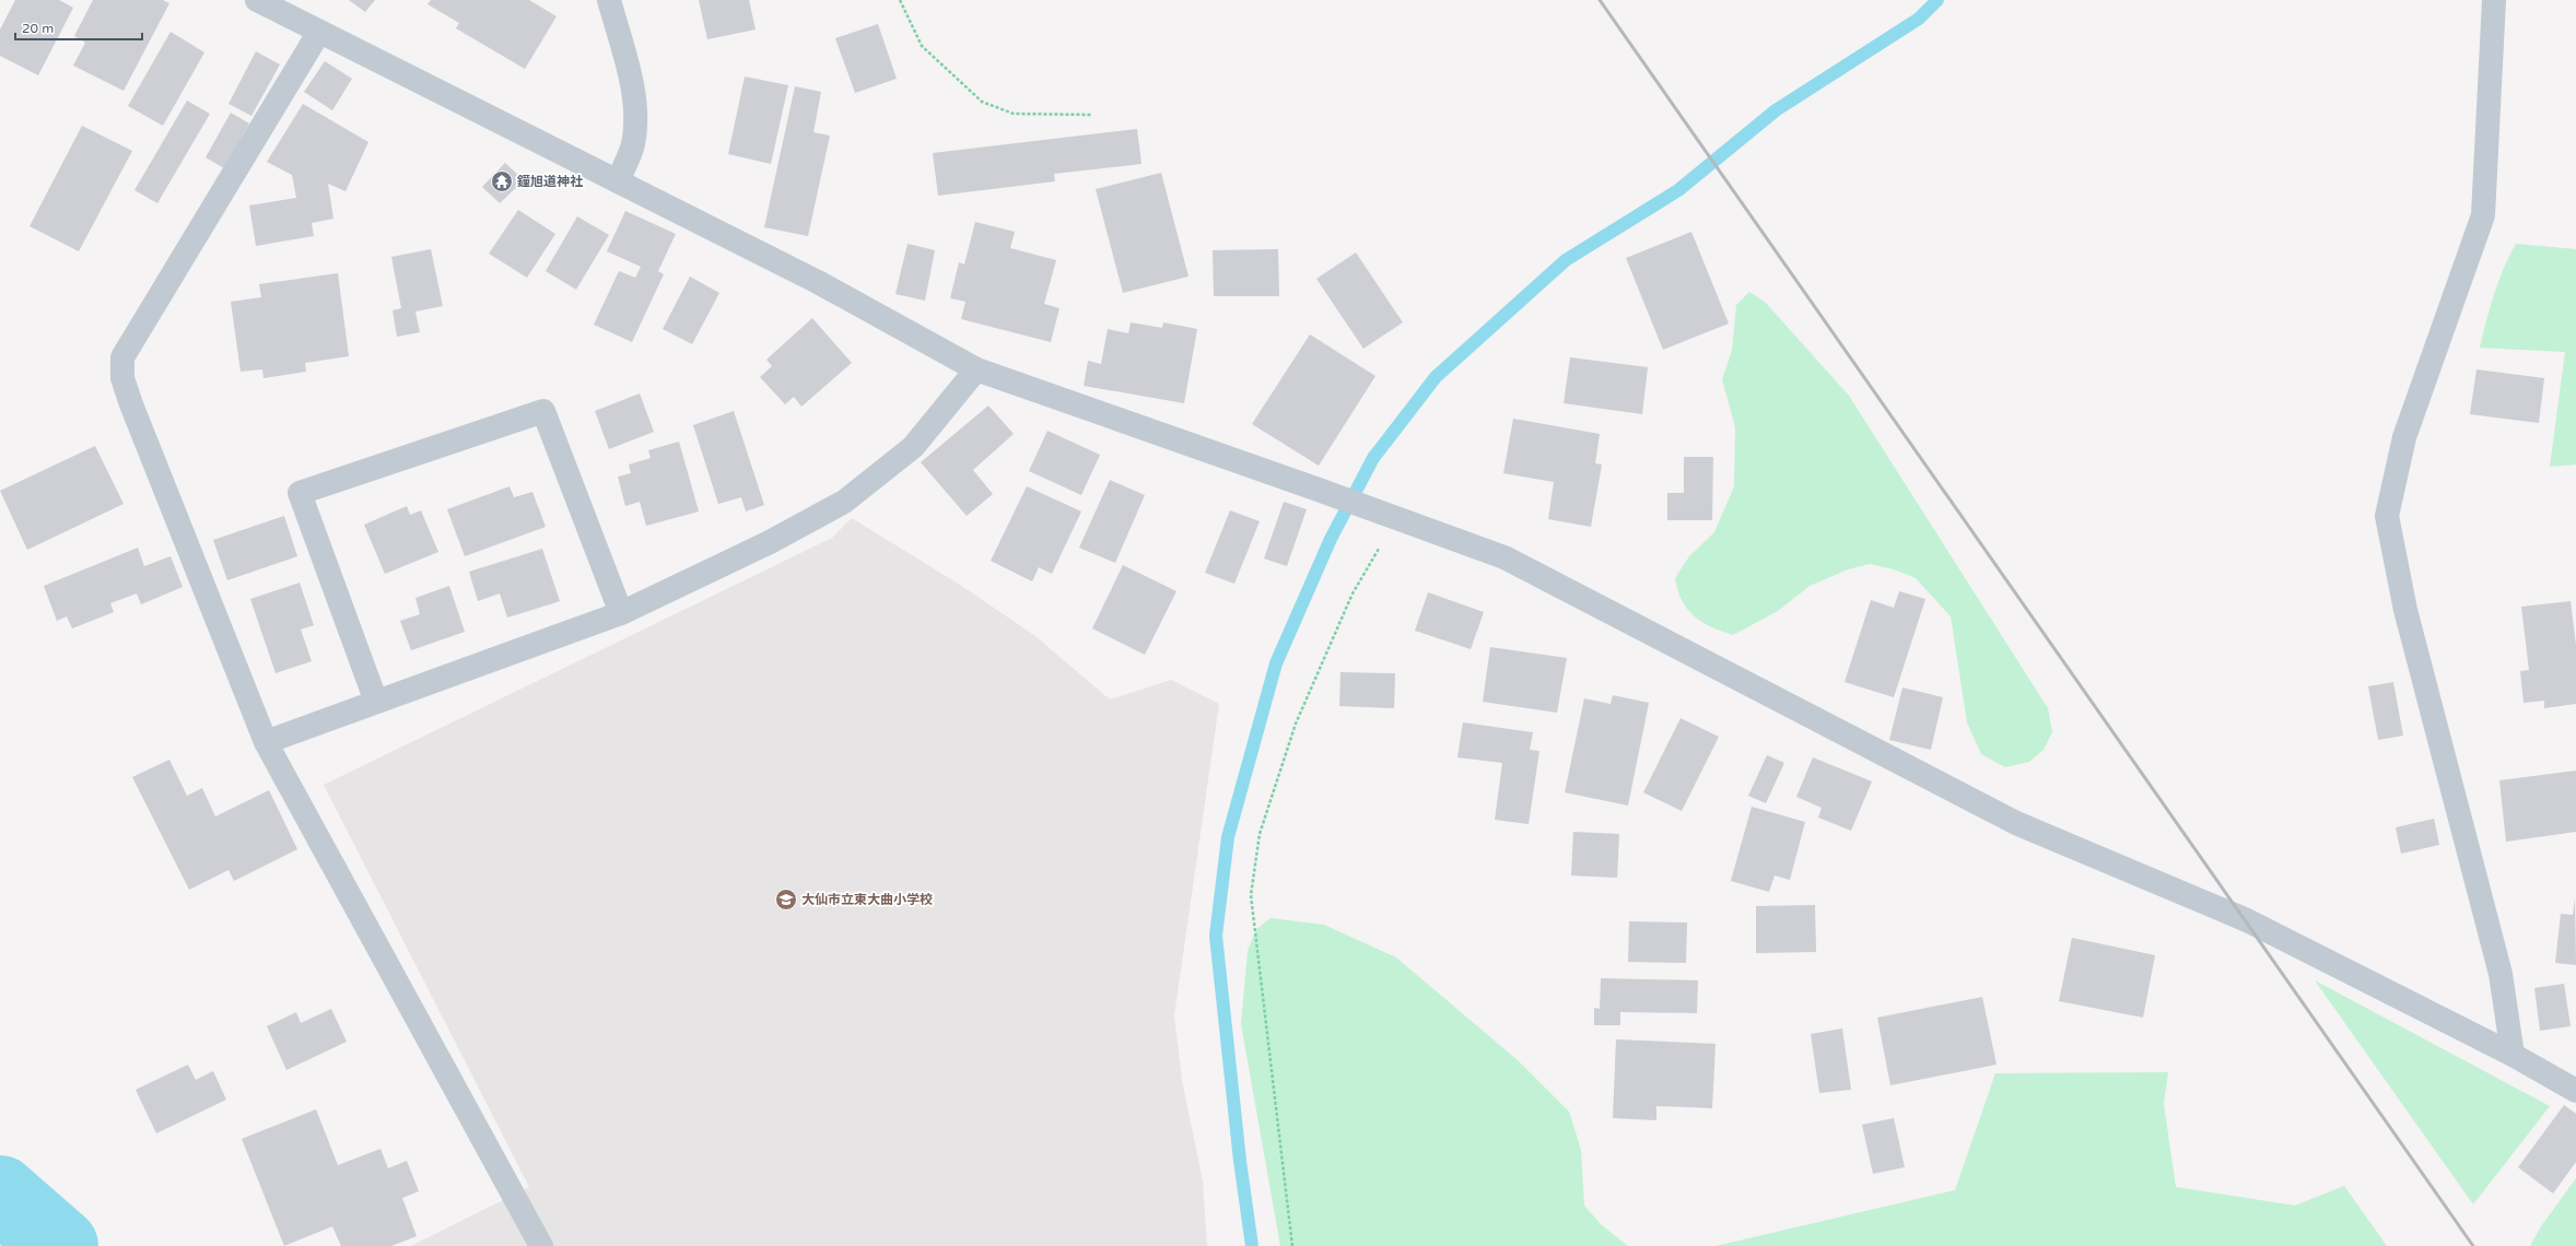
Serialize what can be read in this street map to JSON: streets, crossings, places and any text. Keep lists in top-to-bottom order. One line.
{"places":{"temple":["鐘旭道神社"],"school or university":["大仙市立東大曲小学校"]},"scale_bar":"20 m"}
